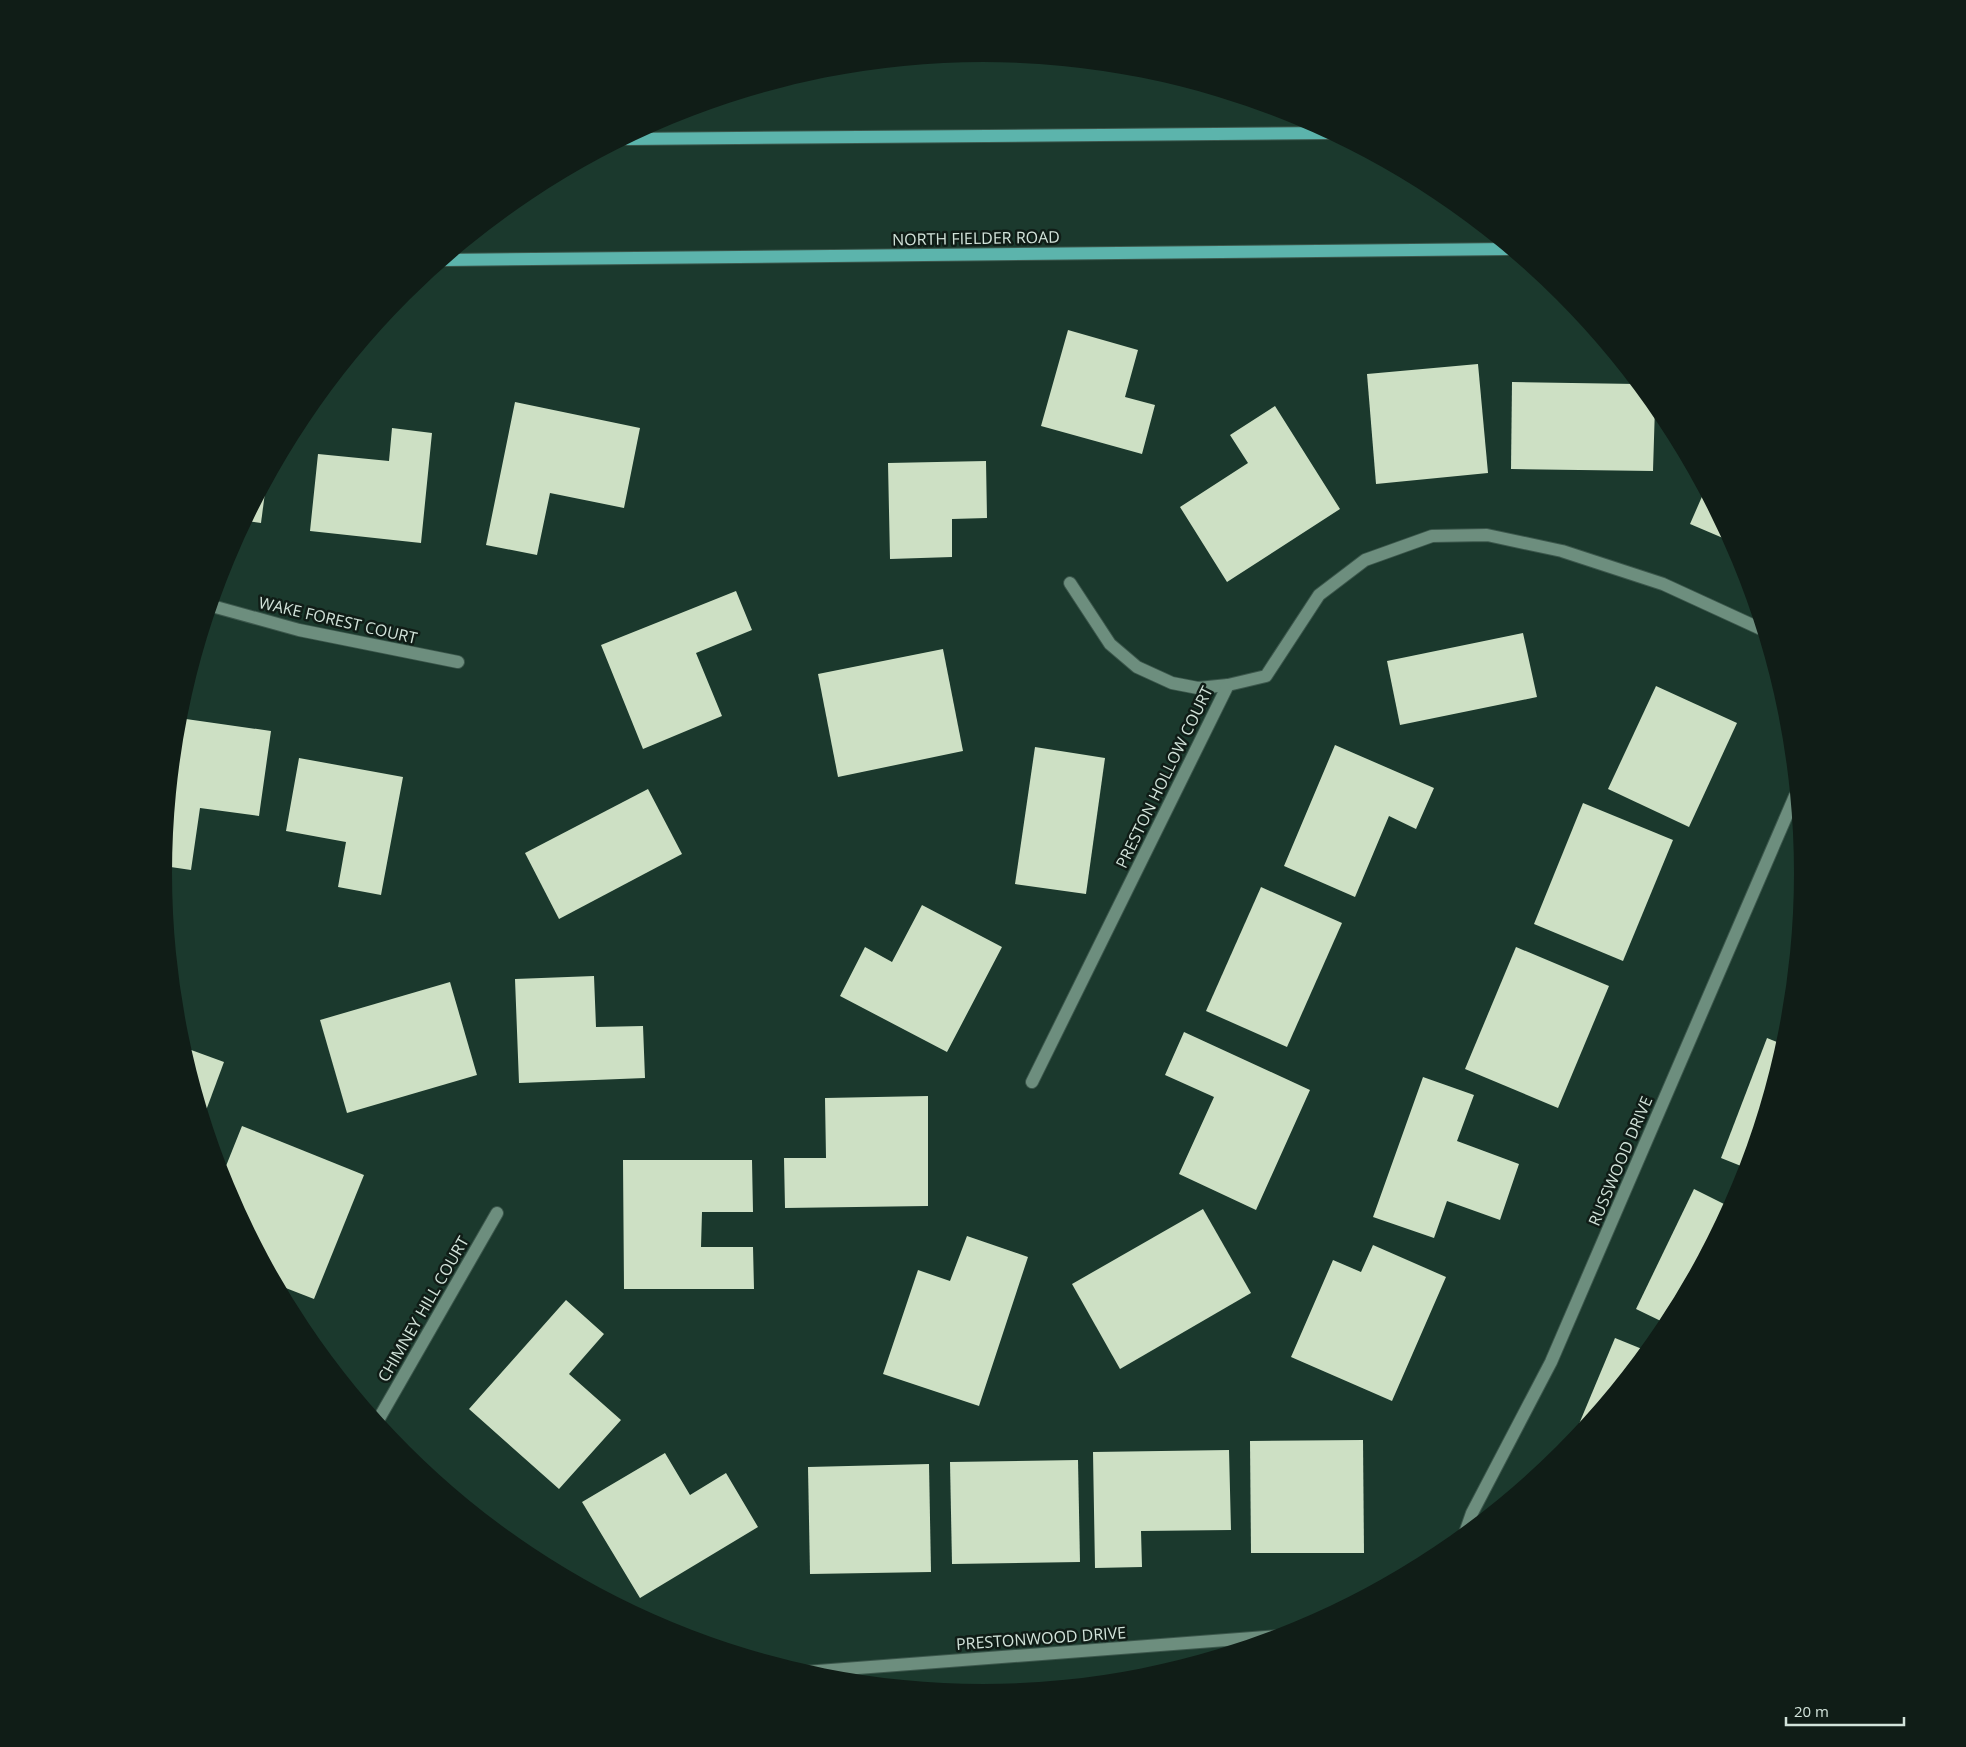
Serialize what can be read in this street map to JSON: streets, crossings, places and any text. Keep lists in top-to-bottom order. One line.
{"streets":{"main road":["NORTH FIELDER ROAD"],"street":["WAKE FOREST COURT","PRESTON HOLLOW COURT","RUSSWOOD DRIVE","CHIMNEY HILL COURT","PRESTONWOOD DRIVE"]},"scale_bar":"20 m"}
